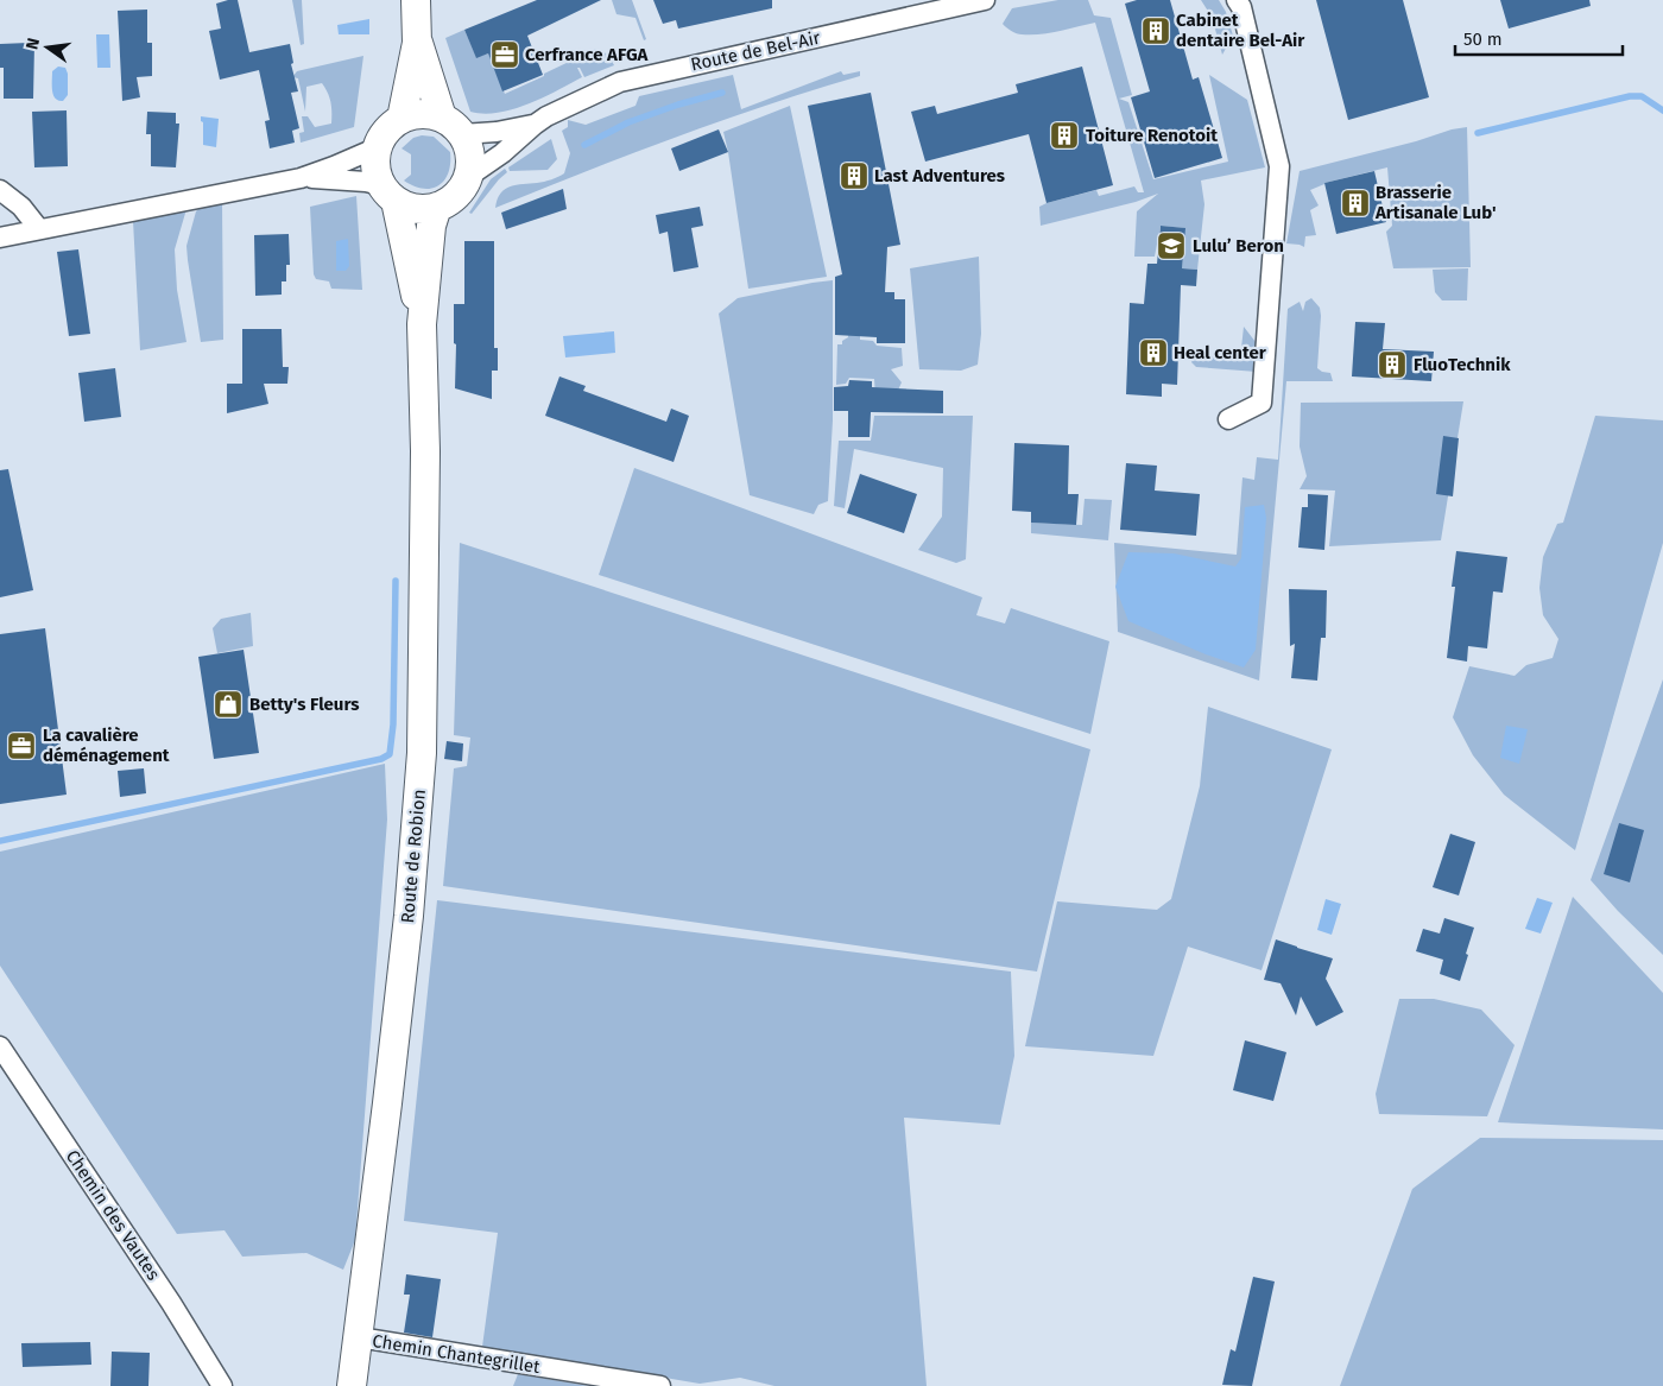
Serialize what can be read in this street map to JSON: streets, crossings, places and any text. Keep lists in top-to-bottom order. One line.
{"streets":{"main road":["Route de Robion"],"street":["Route de Bel-Air","Chemin des Vautes","Chemin Chantegrillet"]},"crossings":[["Route de Bel-Air","Route de Robion"],["Route de Robion","Chemin Chantegrillet"]],"places":{"building":["Cabinet dentaire Bel-Air","Toiture Renotoit","Last Adventures","Brasserie Artisanale Lub'","Heal center","FluoTechnik"],"office":["Cerfrance AFGA","La cavalière déménagement"],"school or university":["Lulu’ Beron"],"shop":["Betty's Fleurs"]},"scale_bar":"50 m","north":"left"}
